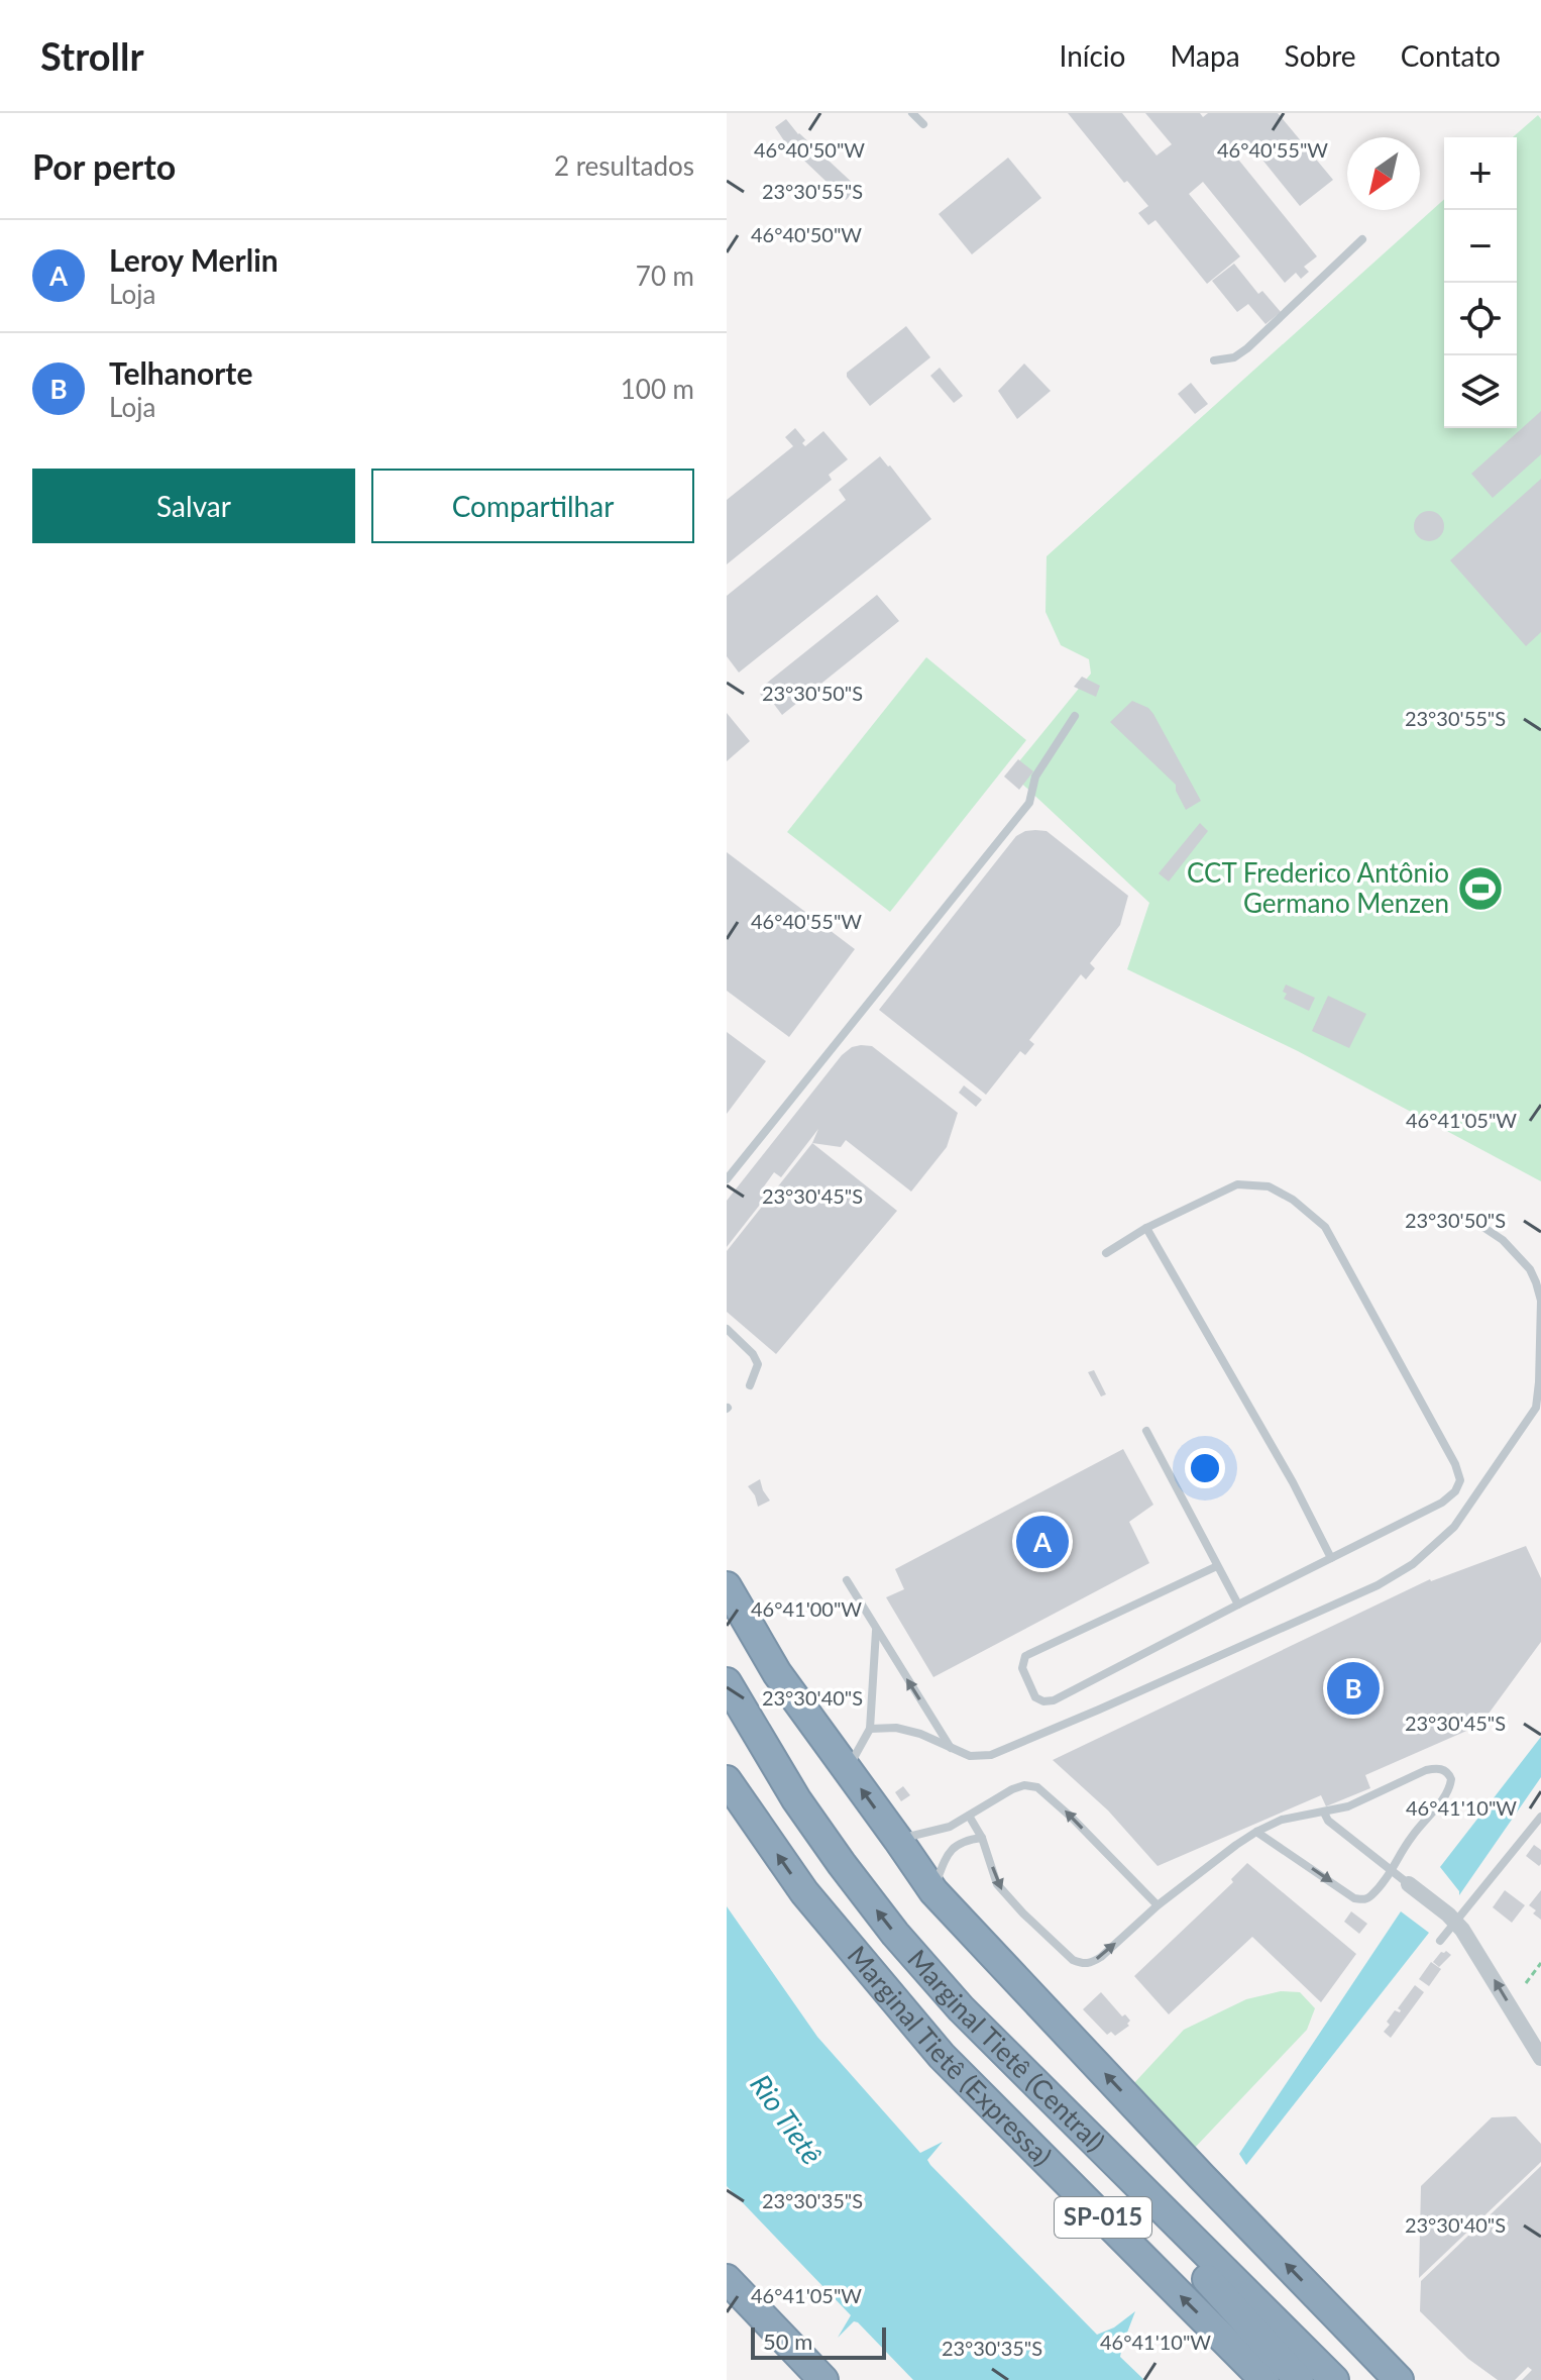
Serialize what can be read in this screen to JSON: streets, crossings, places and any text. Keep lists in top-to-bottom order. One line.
{"streets":{"highway":["Marginal Tietê (Central)","Marginal Tietê (Expressa)","SP-015"]},"water":["Rio Tietê"],"places":{"sports":["CCT Frederico Antônio Germano Menzen"]},"scale_bar":"50 m","north":"bottom left","page":{"header":"Strollr","nav":["Início","Mapa","Sobre","Contato"],"heading":["Por perto","2 resultados"],"map_buttons":["+","−"],"list":[{"mark":"A","name":"Leroy Merlin","note":"Loja","value":"70 m"},{"mark":"B","name":"Telhanorte","note":"Loja","value":"100 m"}],"buttons":["Salvar","Compartilhar"],"pins":["A","B"],"scale":"50 m"},"coordinates":["46°40'50\"W","46°40'55\"W","23°30'55\"S","23°30'50\"S","46°41'05\"W","23°30'45\"S","46°41'00\"W","23°30'40\"S","46°41'10\"W","23°30'35\"S"]}
